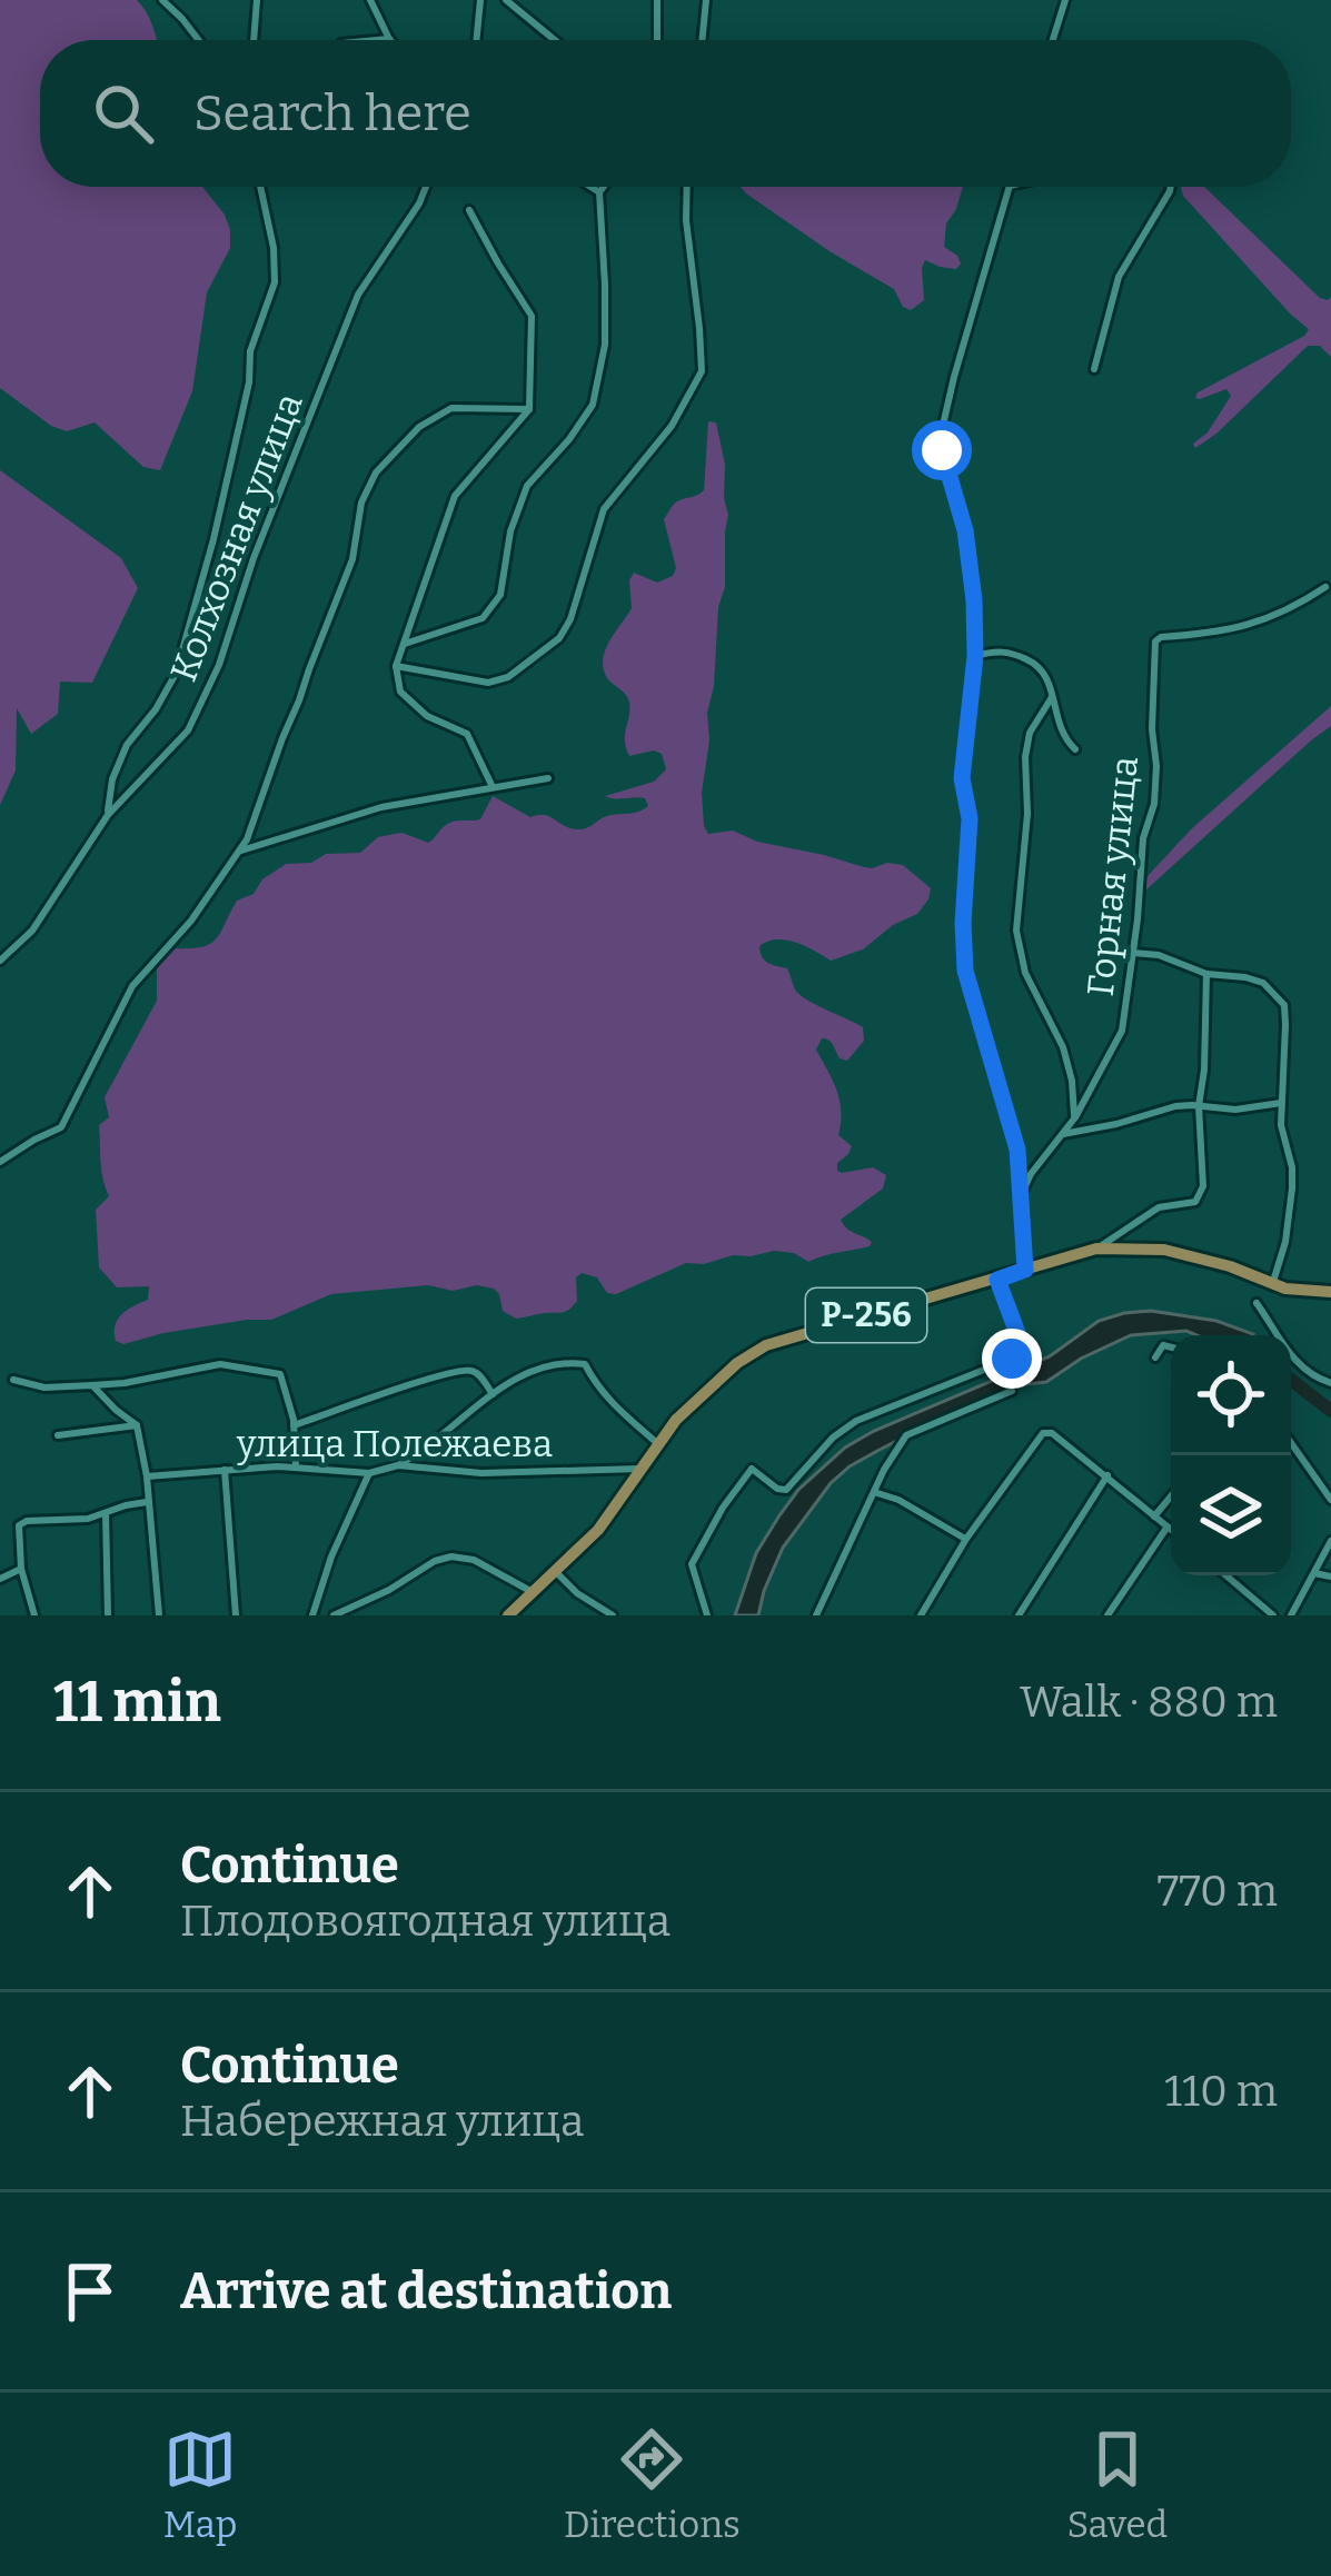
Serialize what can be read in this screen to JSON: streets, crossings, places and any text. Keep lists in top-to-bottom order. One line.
{"streets":{"main road":["Р-256"],"street":["Колхозная улица","Горная улица","улица Полежаева"]},"crossings":[["Р-256","улица Полежаева"]],"page":{"search":"Search here","heading":["11 min","Walk · 880 m"],"list":[["Continue","Плодовоягодная улица","770 m"],["Continue","Набережная улица","110 m"],"Arrive at destination"],"nav":["Map","Directions","Saved"]}}
